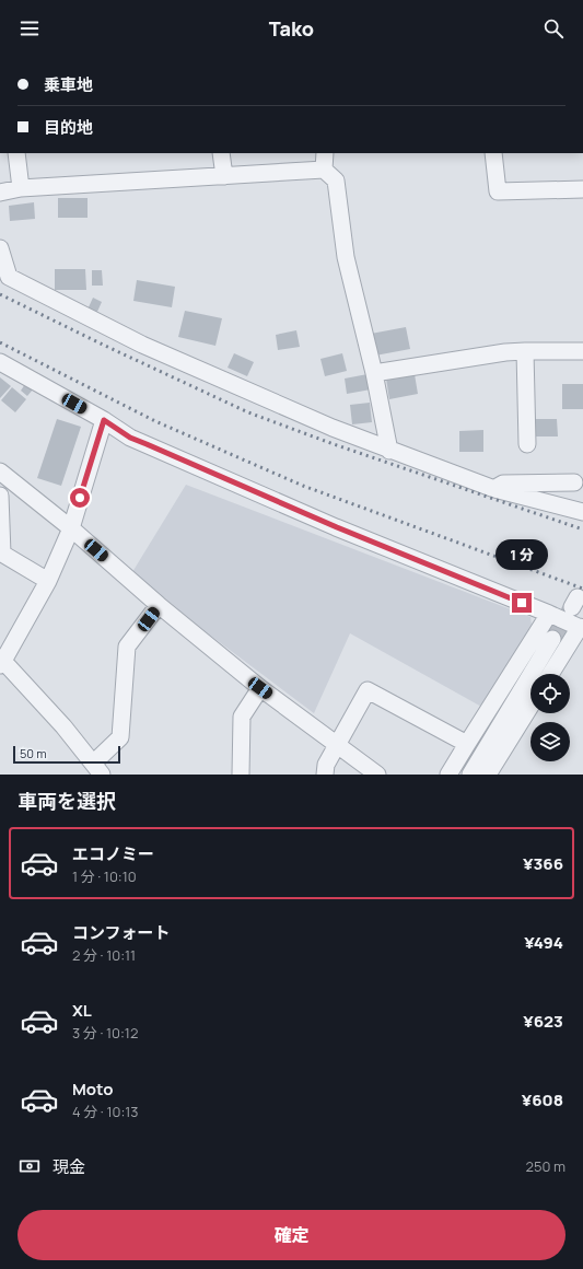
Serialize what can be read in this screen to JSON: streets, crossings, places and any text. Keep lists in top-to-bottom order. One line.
{"scale_bar":"50 m","page":{"header":"Tako","banner":["乗車地","目的地"],"bubble":"1 分","scale":"50 m","heading":"車両を選択","list":[{"name":"エコノミー","note":"1 分 · 10:10","value":"¥366"},{"name":"コンフォート","note":"2 分 · 10:11","value":"¥494"},{"name":"XL","note":"3 分 · 10:12","value":"¥623"},{"name":"Moto","note":"4 分 · 10:13","value":"¥608"}],"pay":["現金","250 m"],"buttons":"確定"}}
